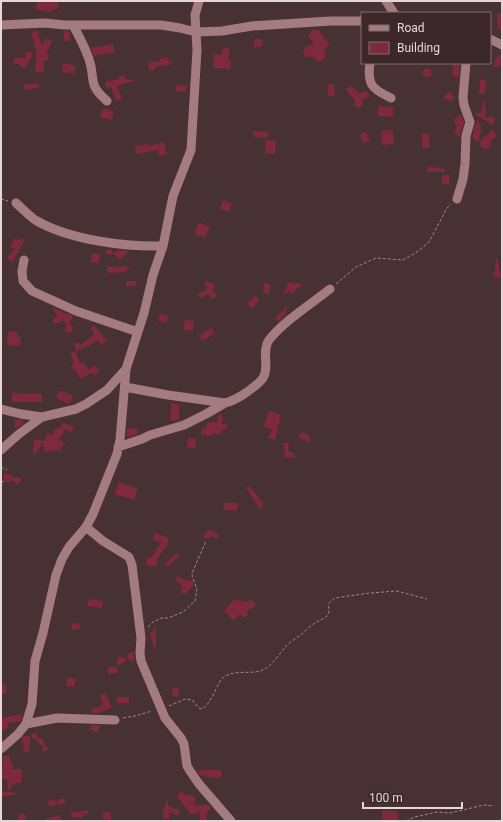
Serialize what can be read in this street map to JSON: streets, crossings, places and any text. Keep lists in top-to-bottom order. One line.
{"legend":["Road","Building"],"scale_bar":"100 m"}
